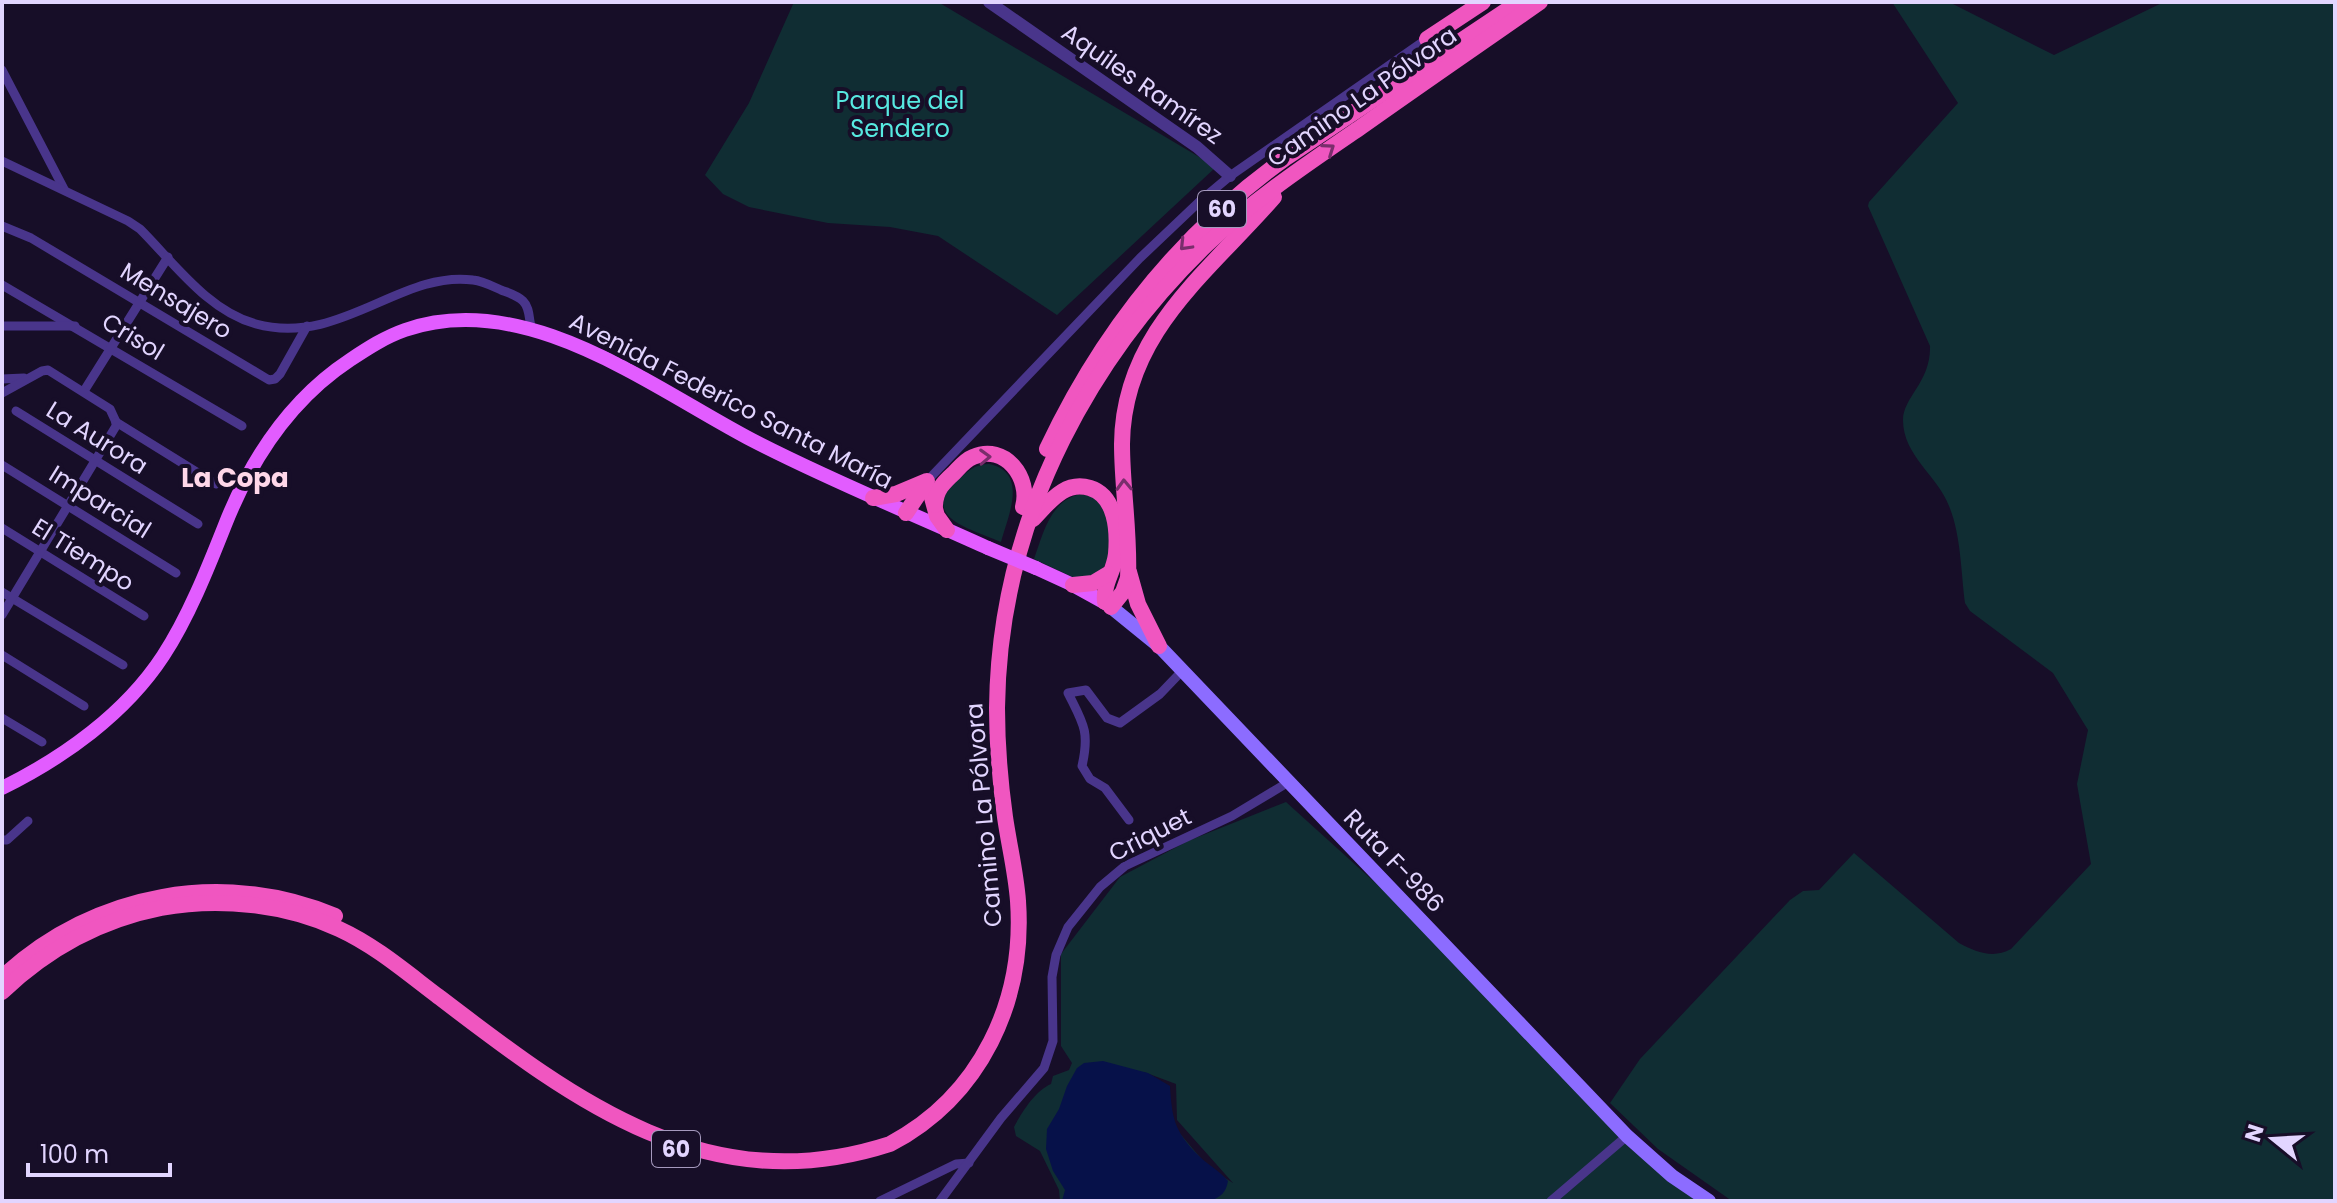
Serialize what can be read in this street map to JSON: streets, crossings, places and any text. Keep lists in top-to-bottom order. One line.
{"streets":{"highway":["Camino La Pólvora","60"],"main road":["Avenida Federico Santa María","Ruta F-986"],"street":["Aquiles Ramírez","Mensajero","Crisol","La Aurora","Imparcial","El Tiempo","Criquet"]},"crossings":[["Avenida Federico Santa María","Ruta F-986"],["Criquet","Ruta F-986"]],"districts":["La Copa"],"parks":["Parque del Sendero"],"scale_bar":"100 m","north":"left"}
